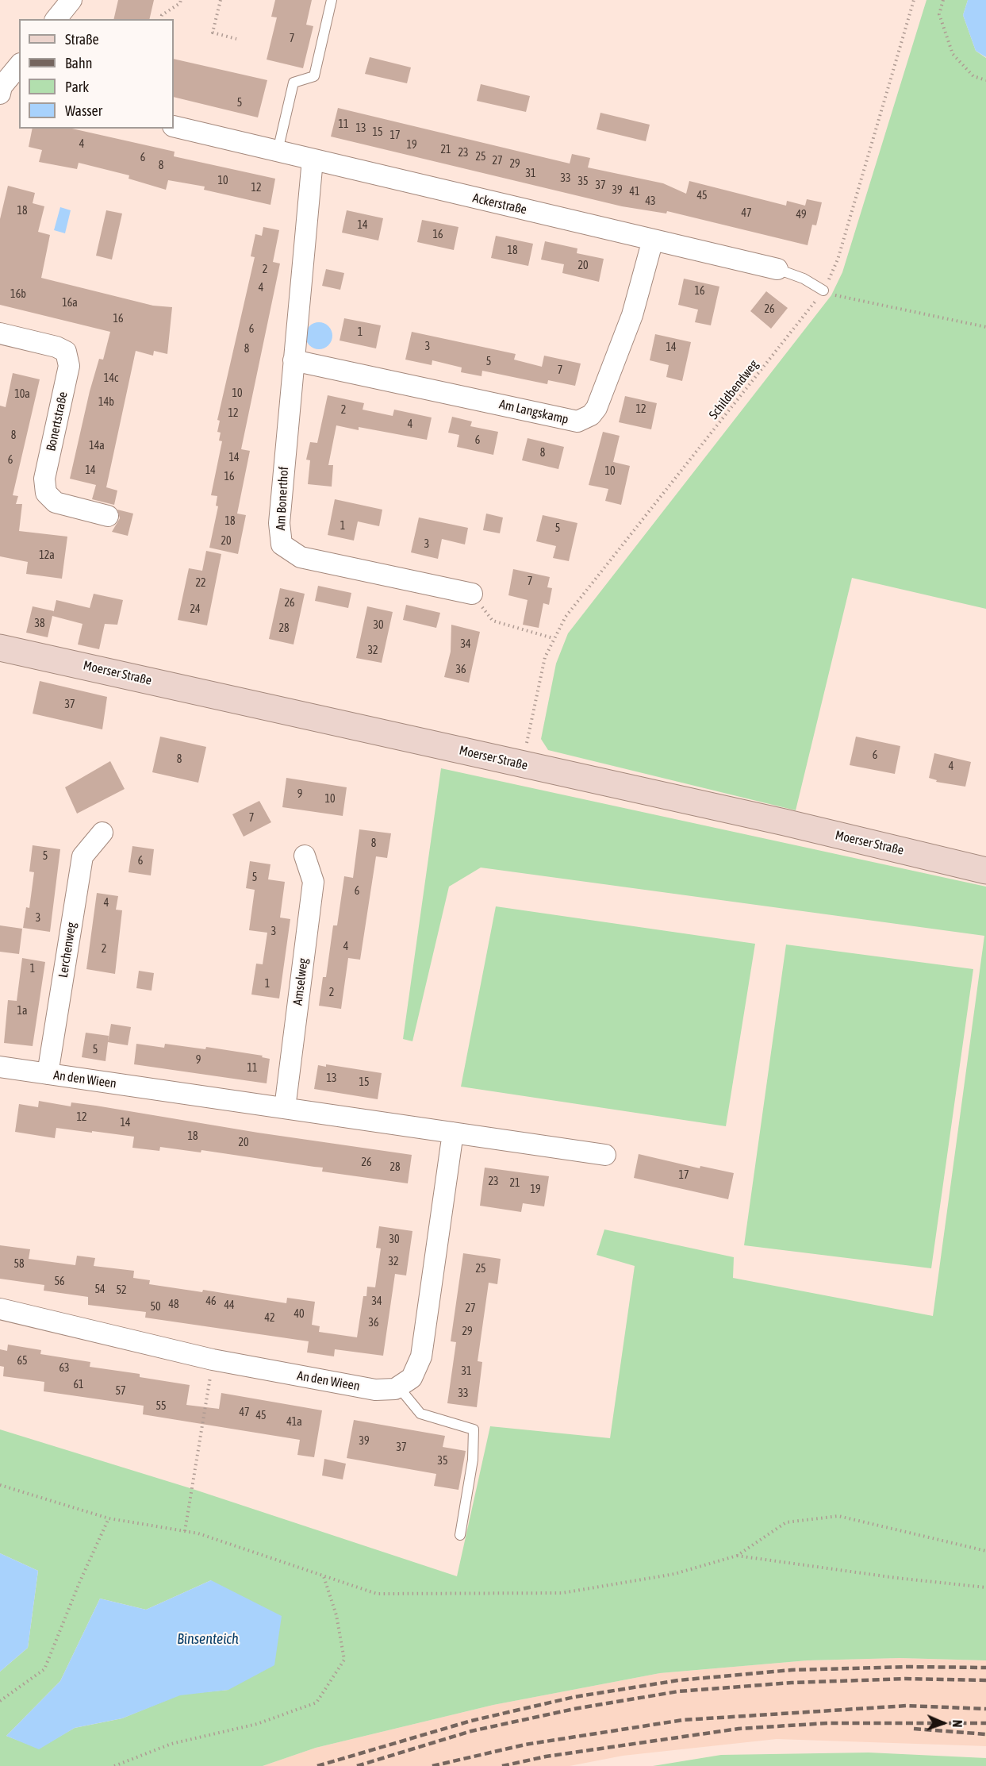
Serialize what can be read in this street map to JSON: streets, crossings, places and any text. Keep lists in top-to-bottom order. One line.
{"streets":{"main road":["Moerser Straße"],"street":["Ackerstraße","Am Langskamp","Bonertstraße","Am Bonerthof","Lerchenweg","Amselweg","An den Wieen"],"path":["Schildbendweg"]},"crossings":[["Ackerstraße","Schildbendweg"],["Ackerstraße","Am Langskamp"],["Ackerstraße","Am Bonerthof"],["Schildbendweg","Moerser Straße"],["Am Langskamp","Am Bonerthof"],["Lerchenweg","An den Wieen"],["Amselweg","An den Wieen"]],"water":["Binsenteich"],"house_numbers":["7","5","11","13","15","17","4","19","21","23","25","6","27","29","8","31","33","10","35","37","12","39","41","45","43","18","47","49","14","16","18","20","2","4","16","16b","16a","26","16","6","1","3","14","8","5","7","14c","10","10a","14b","12","2","12","4","8","6","14a","8","14","6","14","10","16","18","1","5","20","3","12a","7","22","26","24","38","30","28","34","32","36","37","6","8","4","9","10","7","8","5","6","5","6","4","3","3","4","2","1","1","2","1a","5","9","11","13","15","12","14","18","20","26","28","17","23","21","19","30","32","58","25","56","54","52","46","34","48","44","50","27","40","42","36","29","65","63","31","61","57","33","55","47","45","41a","39","37","35"],"legend":["Straße","Bahn","Park","Wasser"],"north":"right"}
